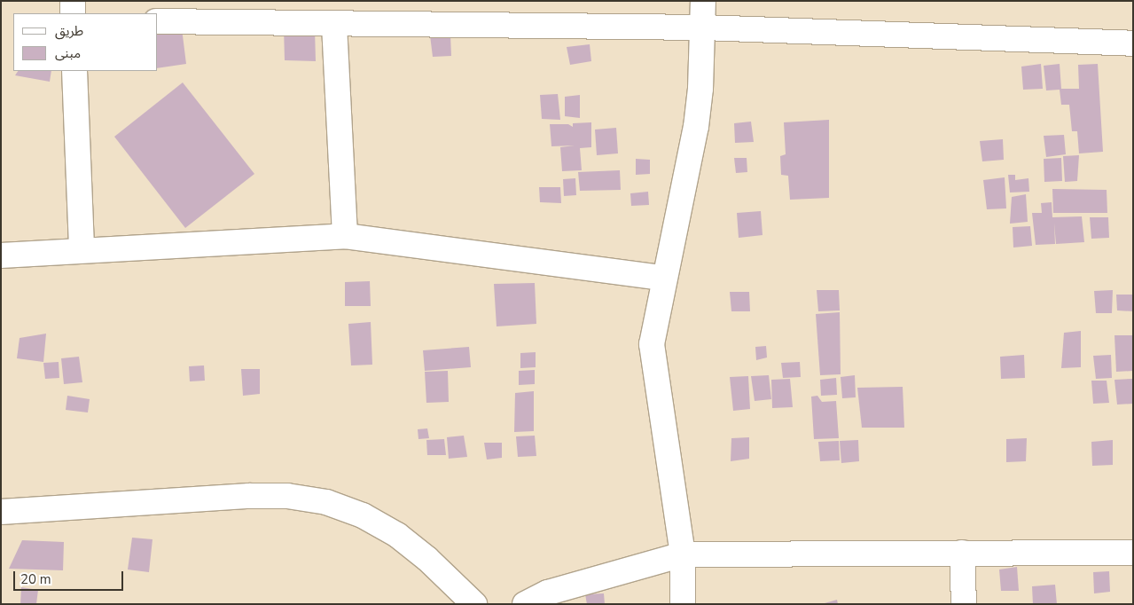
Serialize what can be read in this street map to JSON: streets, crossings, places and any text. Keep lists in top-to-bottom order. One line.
{"legend":["طريق","مبنى"],"scale_bar":"20 m"}
